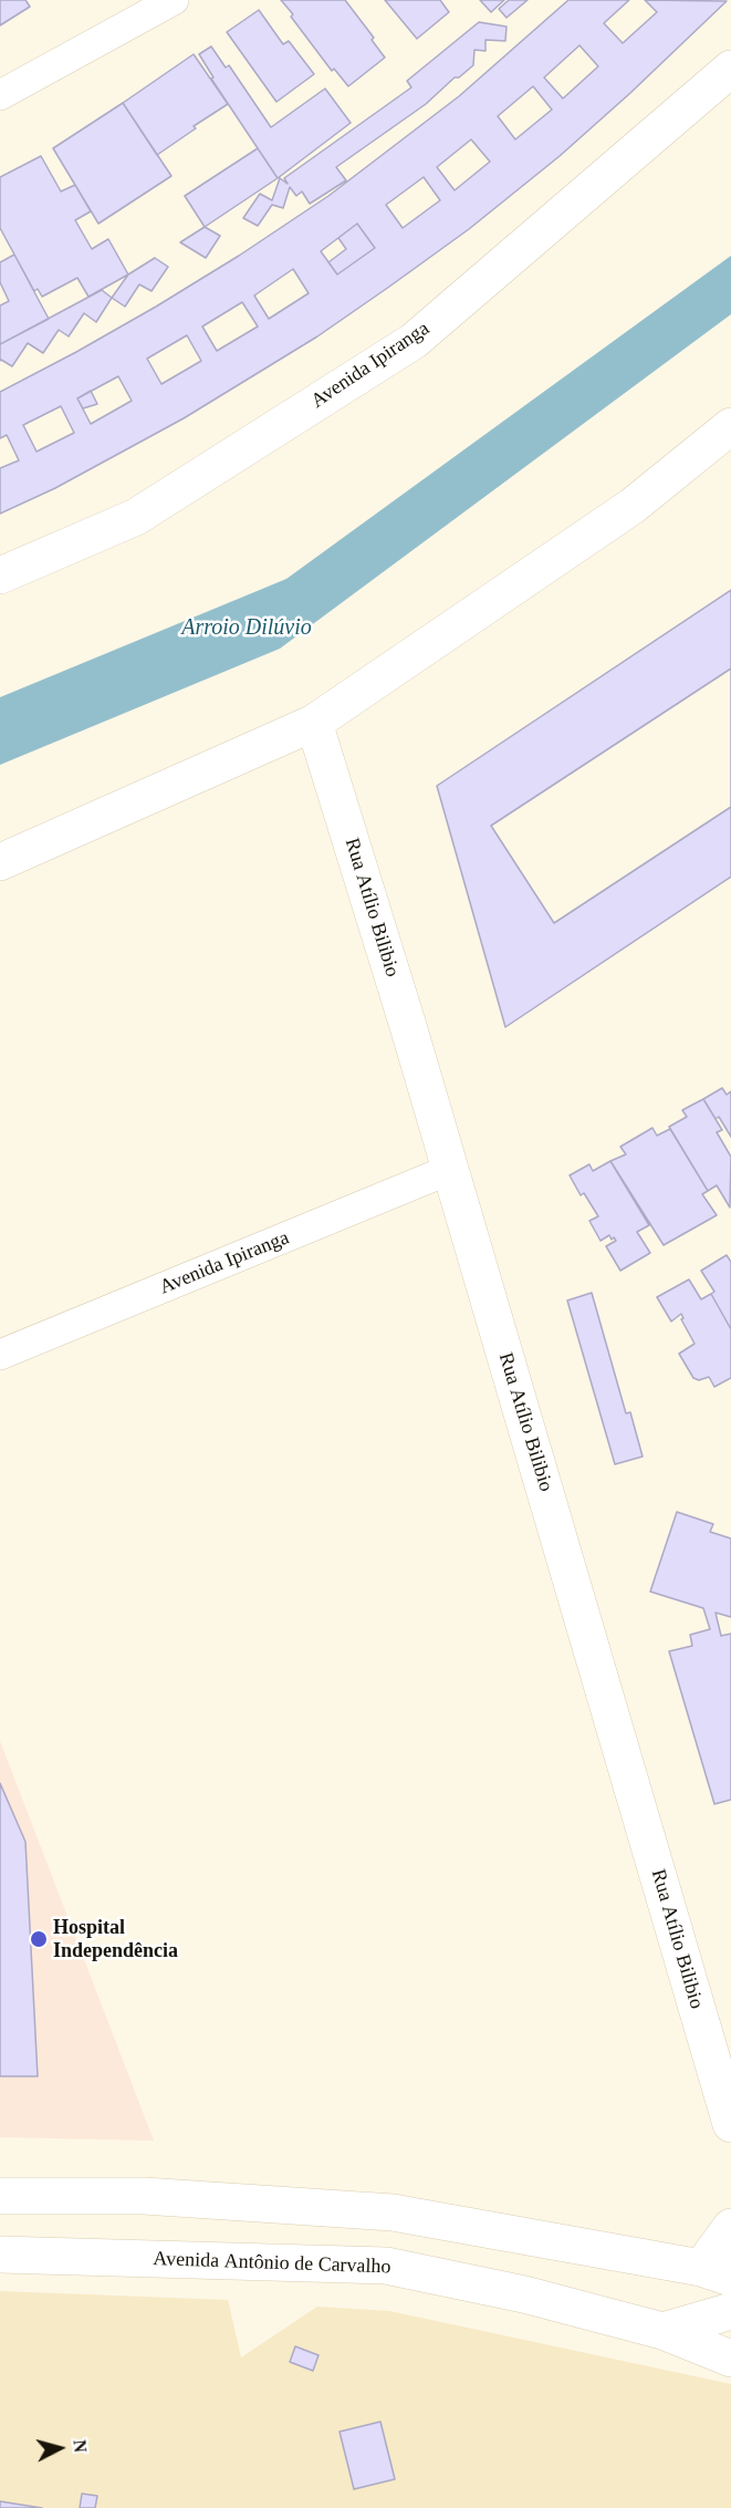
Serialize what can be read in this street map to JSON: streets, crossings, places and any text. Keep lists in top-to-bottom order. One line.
{"streets":{"main road":["Avenida Ipiranga","Rua Atílio Bilibio","Avenida Antônio de Carvalho"]},"crossings":[["Avenida Ipiranga","Rua Atílio Bilibio"]],"water":["Arroio Dilúvio"],"places":["Hospital Independência"],"north":"right"}
